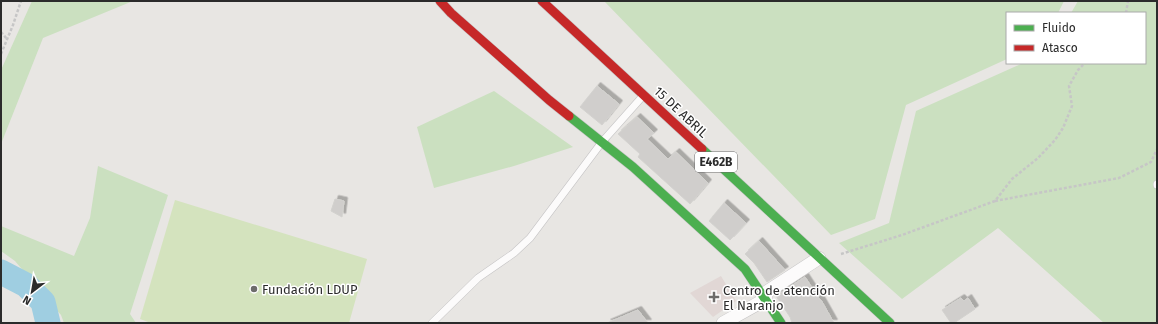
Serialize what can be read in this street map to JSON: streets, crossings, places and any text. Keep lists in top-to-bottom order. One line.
{"streets":{"main road":["15 DE ABRIL","E462B"]},"places":{"other":["Fundación LDUP"],"health":["Centro de atención El Naranjo"]},"legend":["Fluido","Atasco"],"north":"bottom left"}
